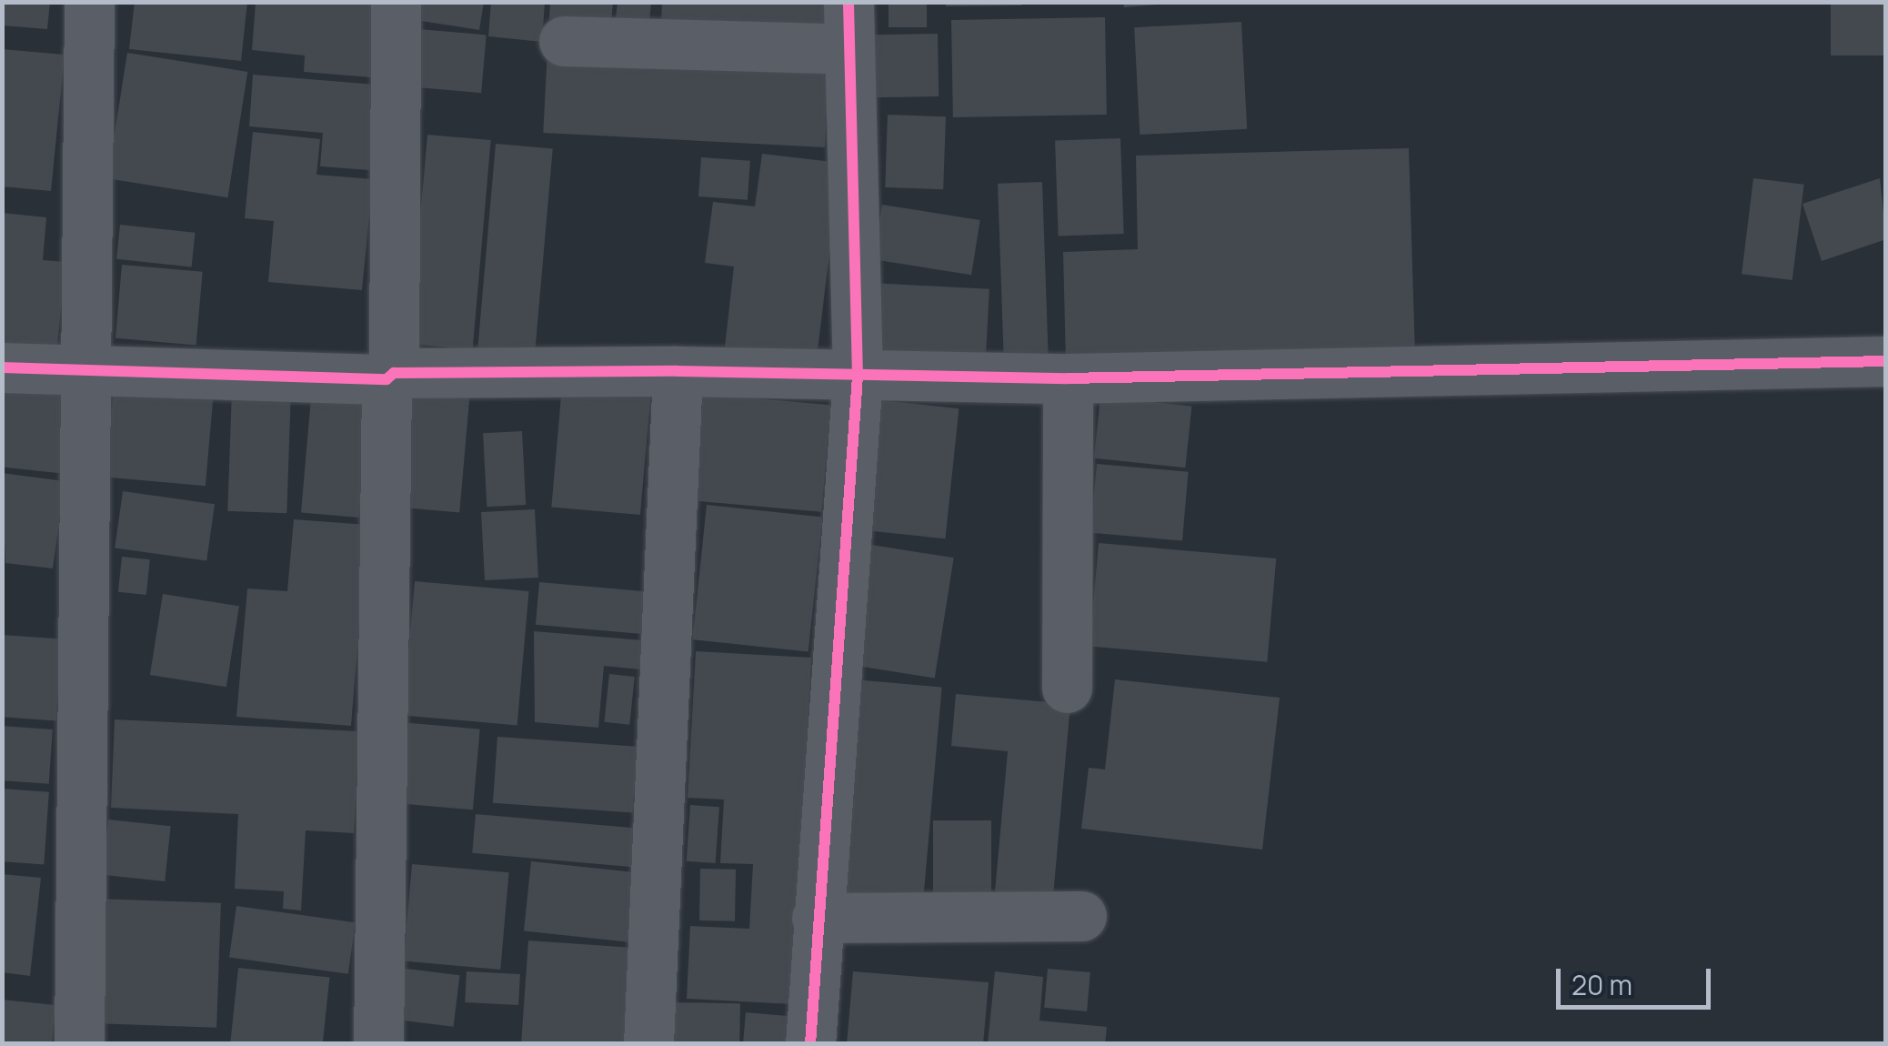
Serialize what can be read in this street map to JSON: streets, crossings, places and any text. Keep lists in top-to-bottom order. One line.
{"scale_bar":"20 m"}
